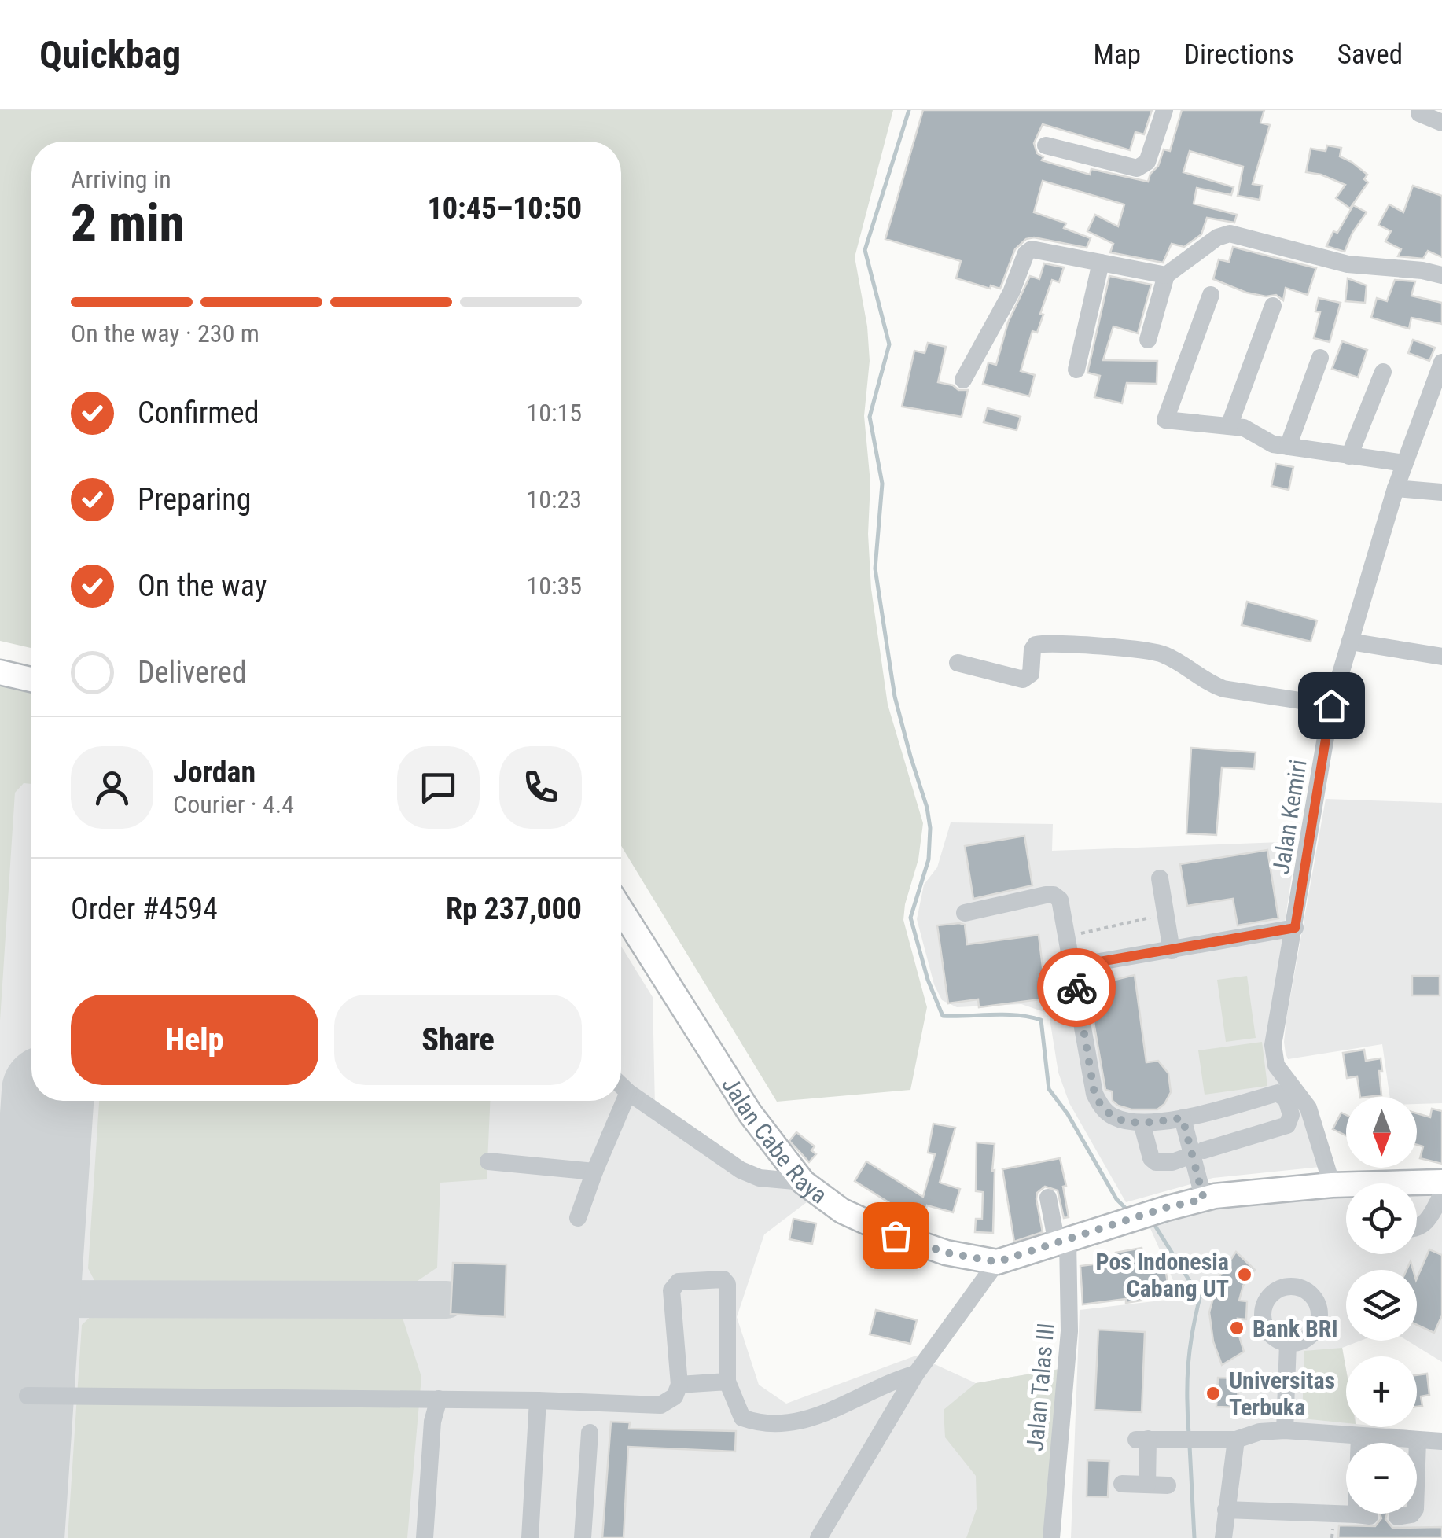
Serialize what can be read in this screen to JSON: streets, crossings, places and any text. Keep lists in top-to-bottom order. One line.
{"streets":{"main road":["Jalan Cabe Raya"],"street":["Jalan Kemiri","Jalan Talas III"]},"crossings":[["Jalan Kemiri","Jalan Cabe Raya"],["Jalan Cabe Raya","Jalan Talas III"]],"places":["Pos Indonesia Cabang UT","Bank BRI","Universitas Terbuka"],"north":"bottom","page":{"header":"Quickbag","nav":["Map","Directions","Saved"],"heading":["2 min","Arriving in","10:45–10:50"],"panel":["Jordan","Courier · 4.4","Order #4594","Rp 237,000"],"bar":"On the way · 230 m","list":[["Confirmed","10:15"],["Preparing","10:23"],["On the way","10:35"],"Delivered"],"buttons":["Help","Share"],"map_buttons":["+","−"]}}
